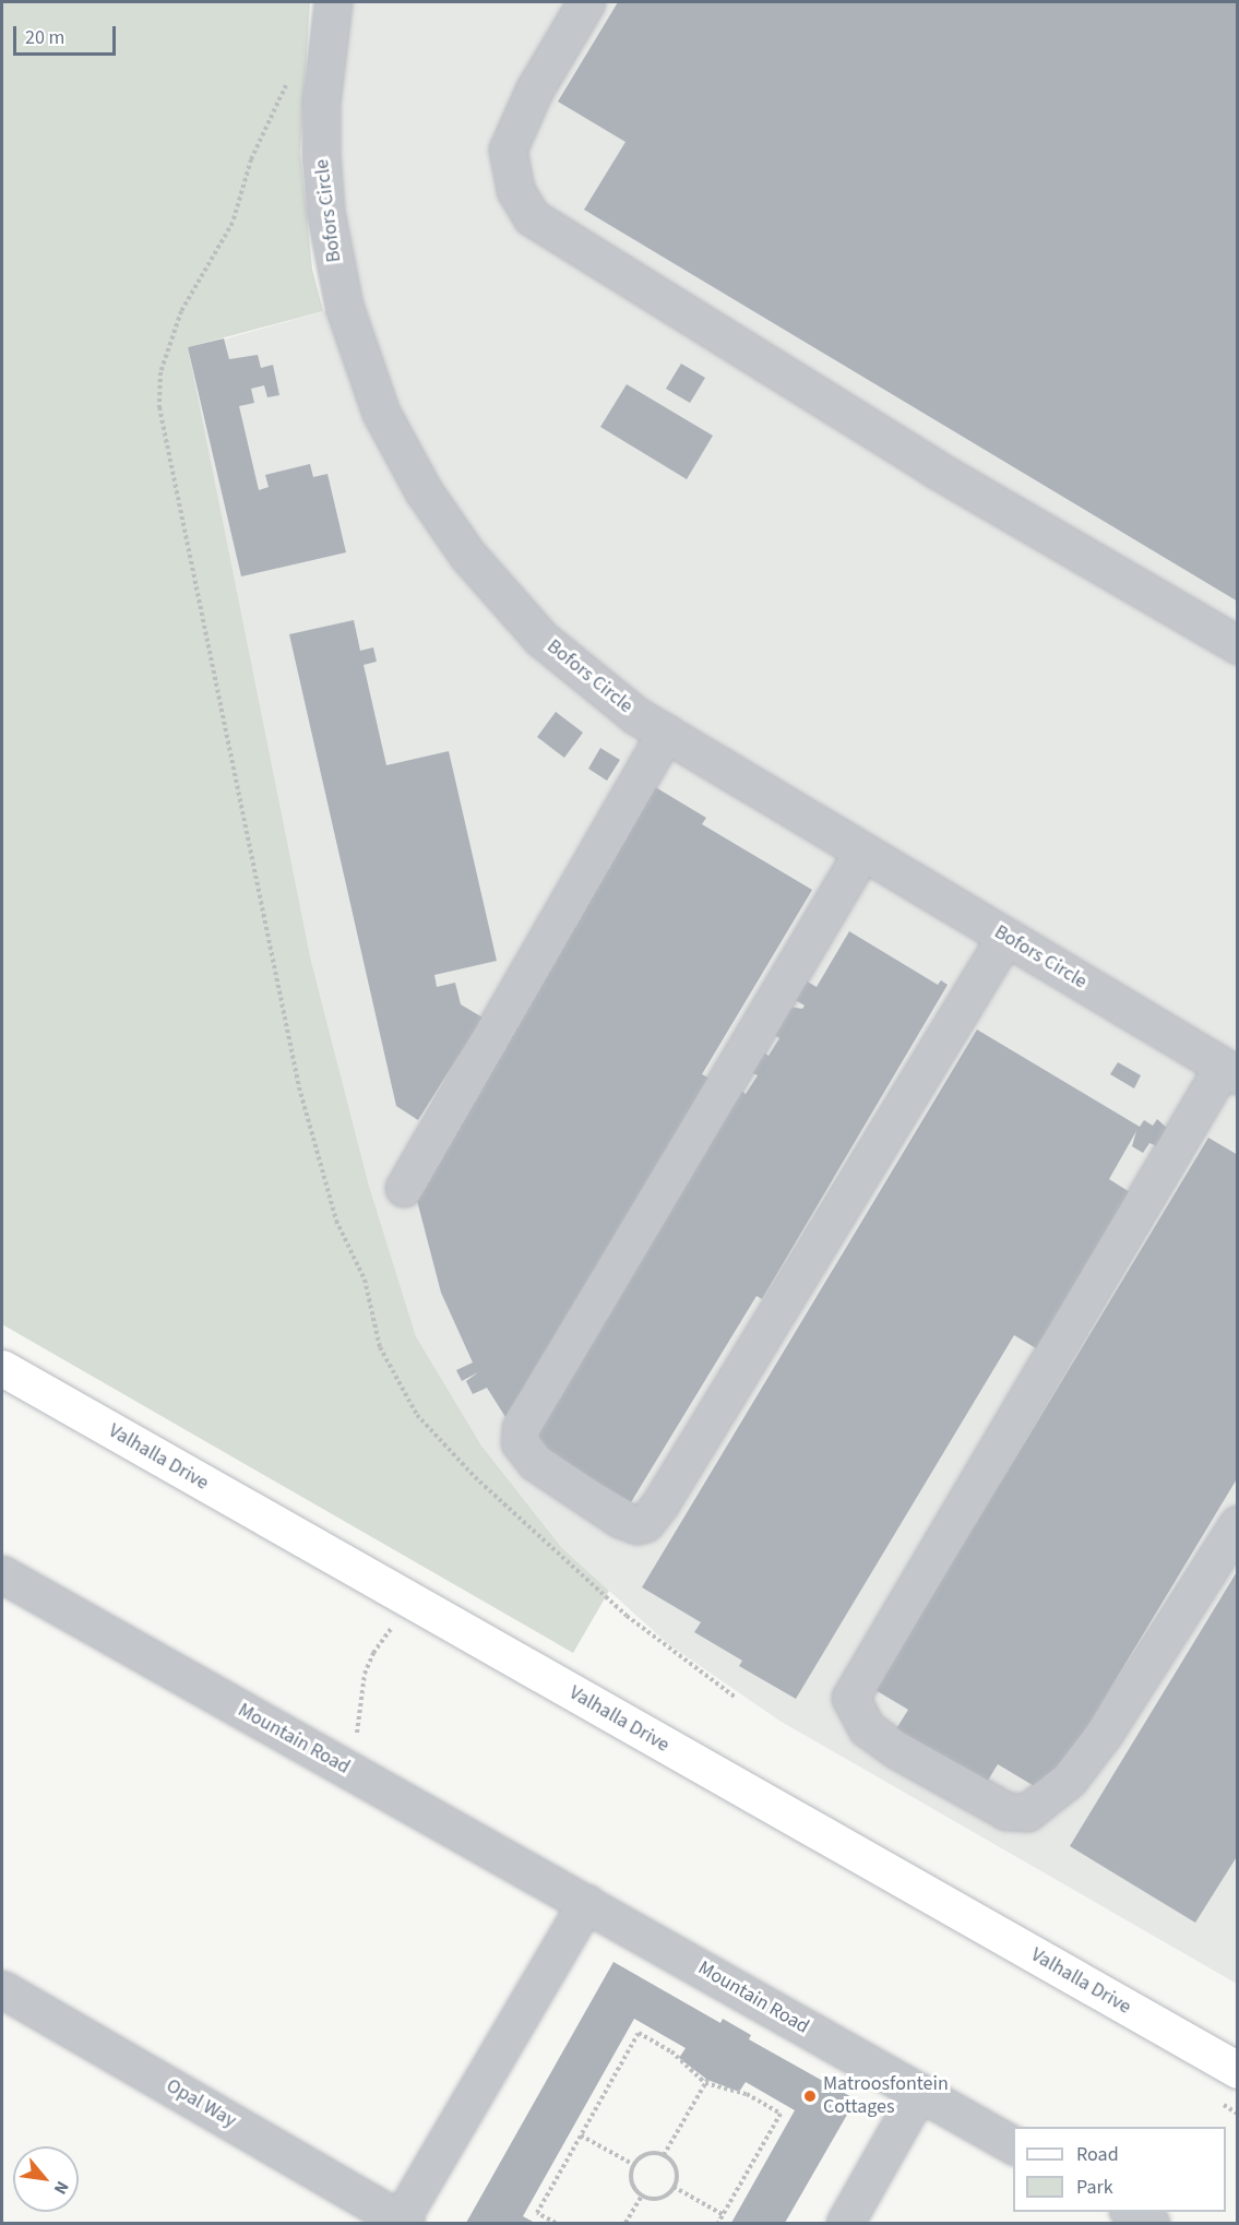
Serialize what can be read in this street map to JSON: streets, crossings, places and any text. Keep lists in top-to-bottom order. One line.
{"streets":{"main road":["Valhalla Drive"],"street":["Bofors Circle","Mountain Road","Opal Way"]},"places":["Matroosfontein Cottages"],"legend":["Road","Park"],"scale_bar":"20 m","north":"bottom right"}
